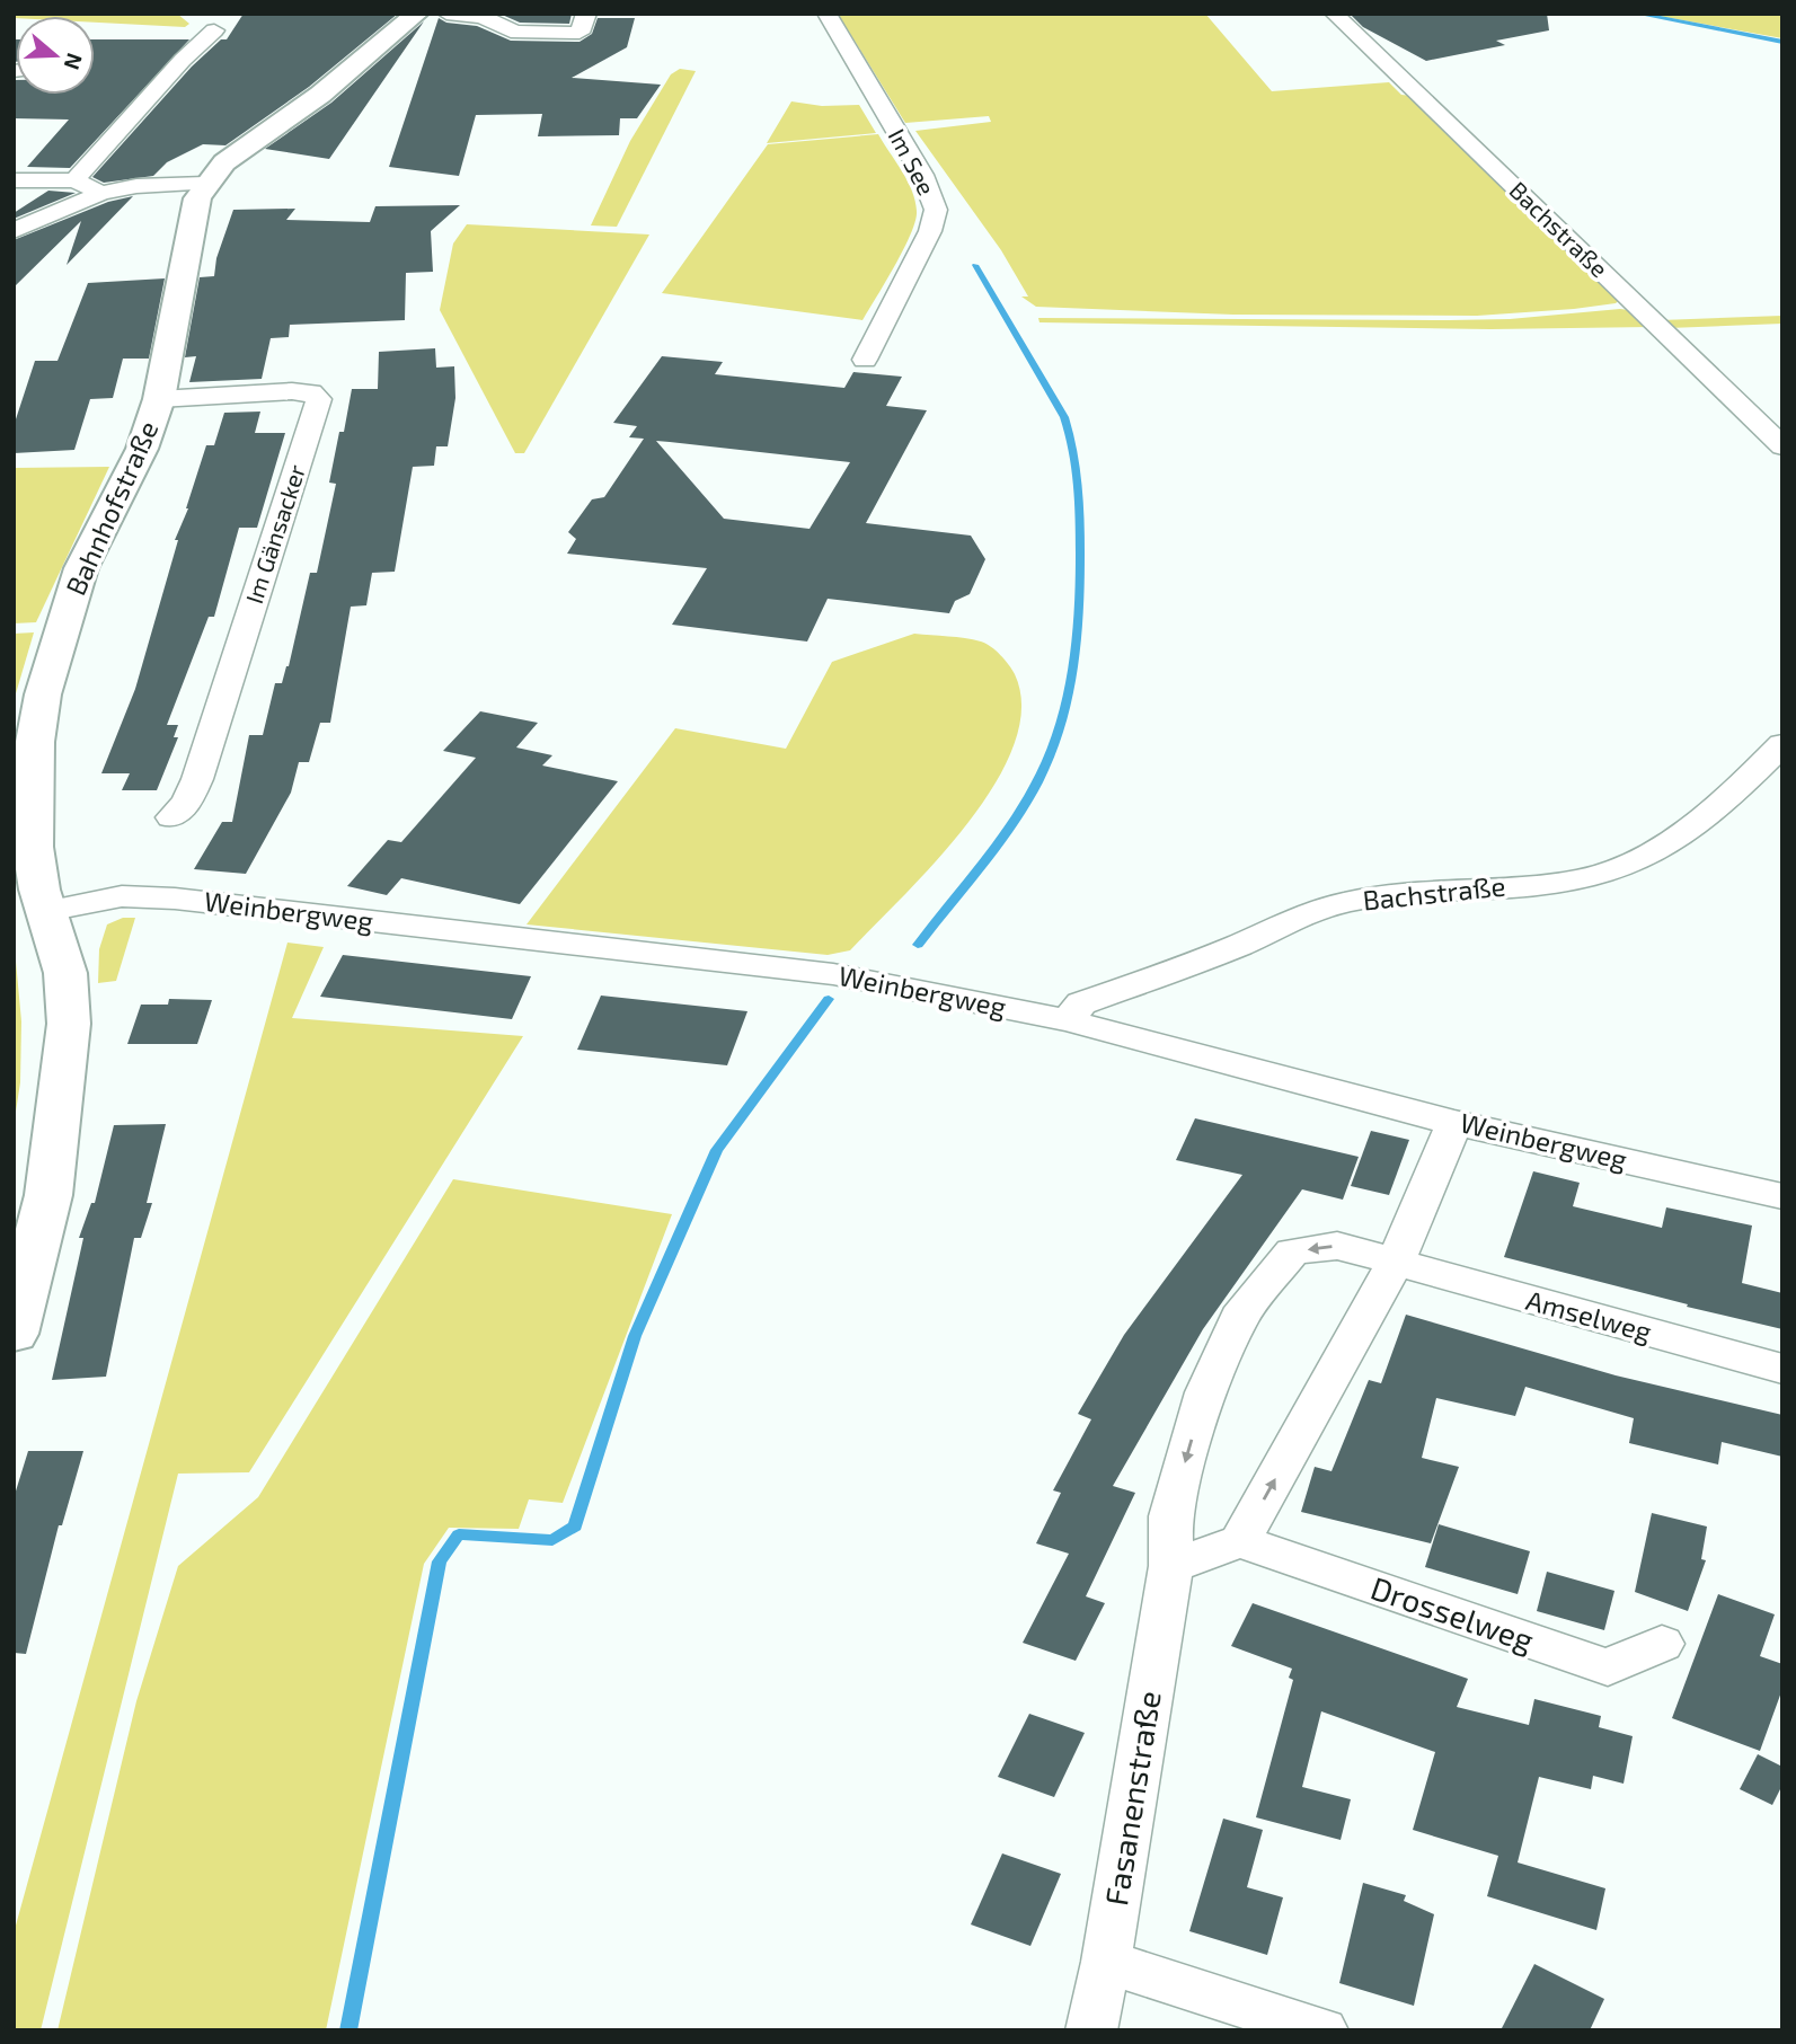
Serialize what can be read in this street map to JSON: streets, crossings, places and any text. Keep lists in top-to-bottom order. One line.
{"streets":{"main road":["Bahnhofstraße"],"street":["Im See","Bachstraße","Im Gänsacker","Weinbergweg","Amselweg","Drosselweg","Fasanenstraße"]},"crossings":[["Bachstraße","Weinbergweg"],["Bahnhofstraße","Im Gänsacker"],["Bahnhofstraße","Weinbergweg"],["Amselweg","Fasanenstraße"]],"north":"right"}
